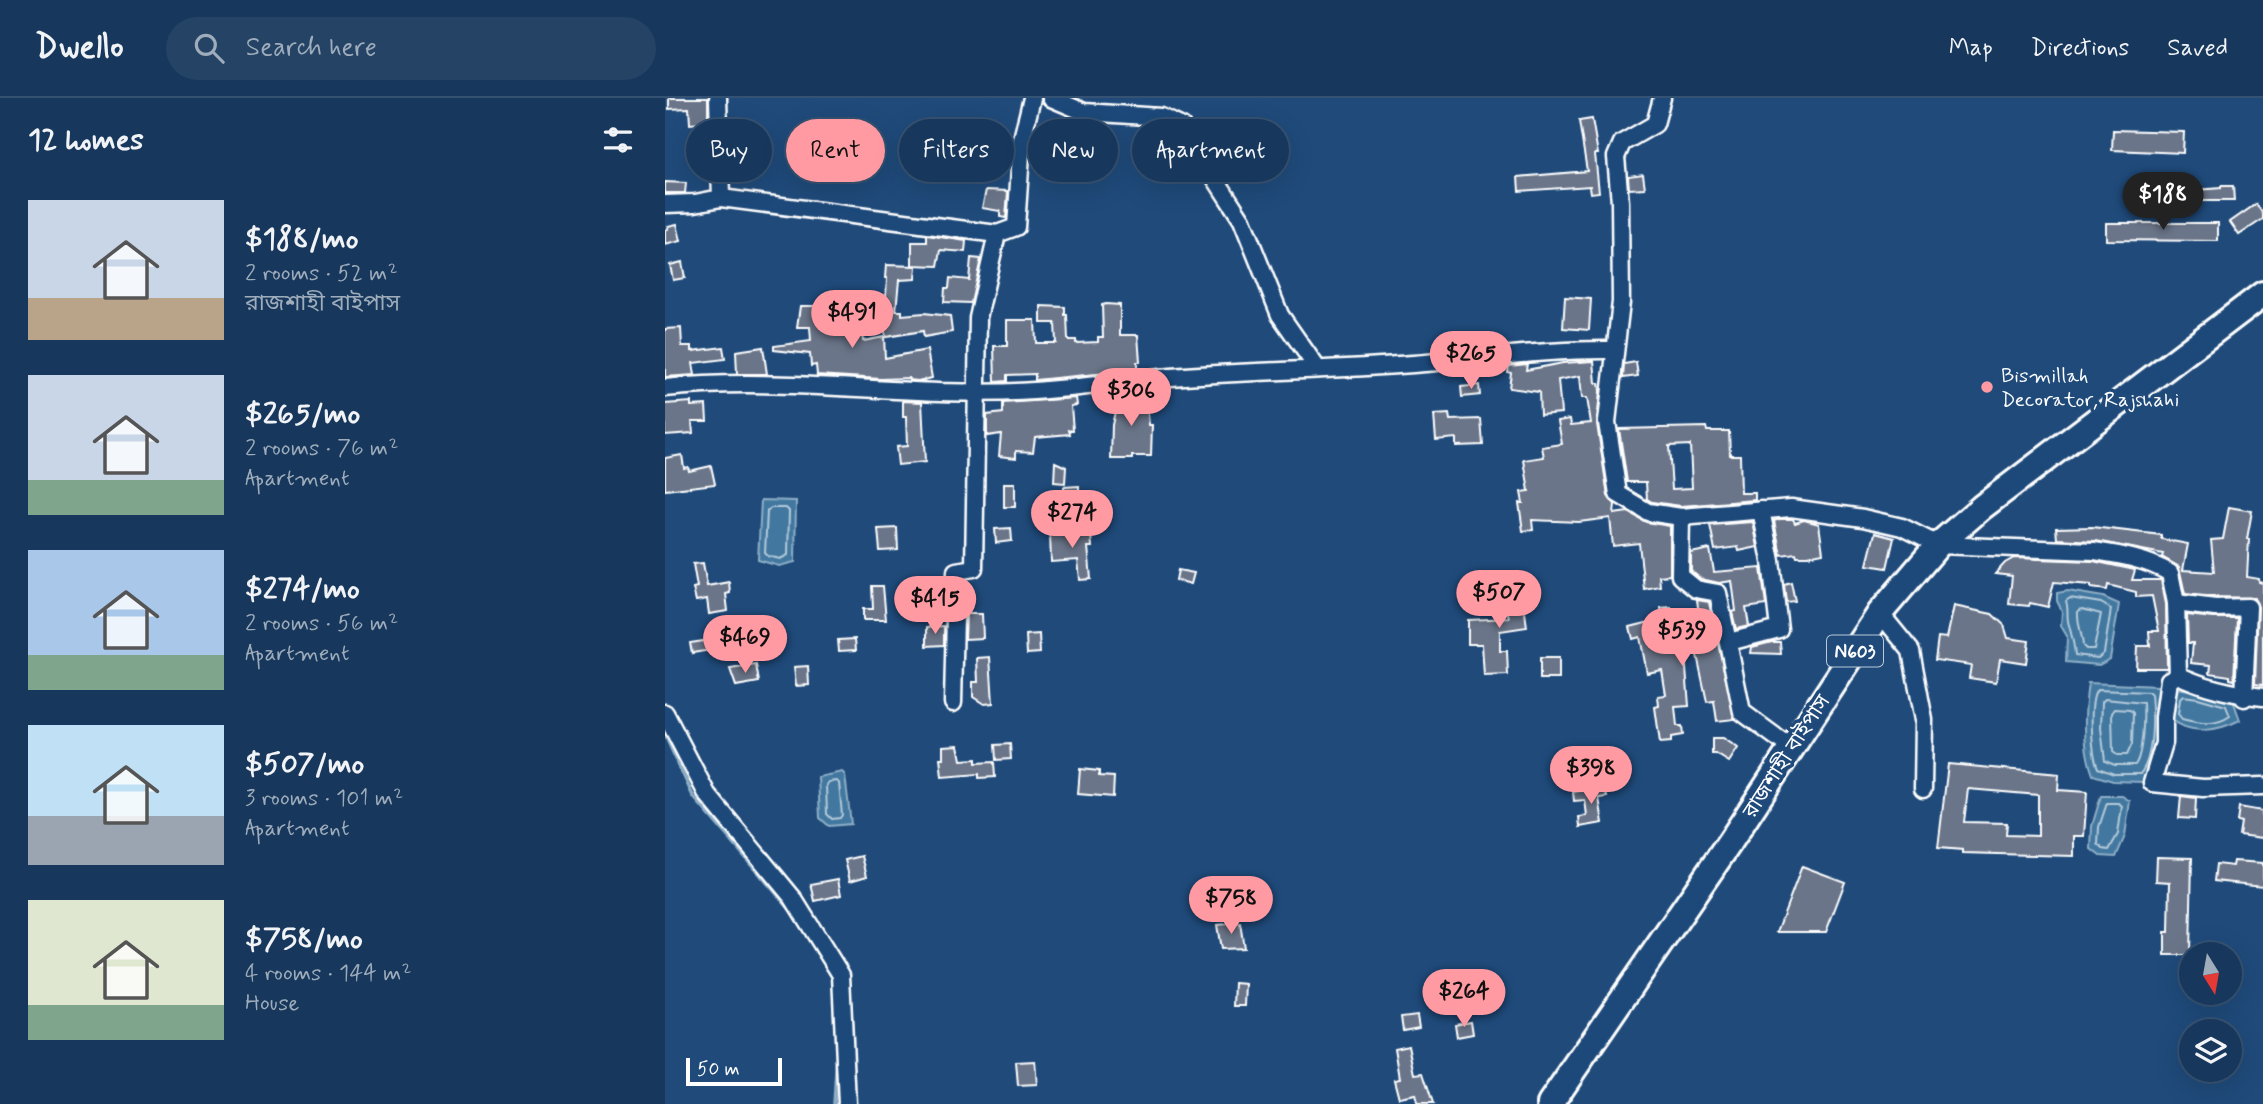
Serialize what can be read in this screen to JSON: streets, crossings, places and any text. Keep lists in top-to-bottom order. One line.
{"streets":{"highway":["N603","রাজশাহী বাইপাস"]},"places":["Bismillah Decorator, Rajshahi"],"scale_bar":"50 m","north":"bottom","page":{"header":"Dwello","search":"Search here","nav":["Map","Directions","Saved"],"heading":"12 homes","chip":["Buy","Rent","Filters","New","Apartment"],"price":["$188","$491","$265","$306","$274","$507","$415","$539","$469","$398","$758","$264"],"list":[{"name":"$188/mo","note":"2 rooms · 52 m² · রাজশাহী বাইপাস"},{"name":"$265/mo","note":"2 rooms · 76 m² · Apartment"},{"name":"$274/mo","note":"2 rooms · 56 m² · Apartment"},{"name":"$507/mo","note":"3 rooms · 101 m² · Apartment"},{"name":"$758/mo","note":"4 rooms · 144 m² · House"}],"scale":"50 m"}}
